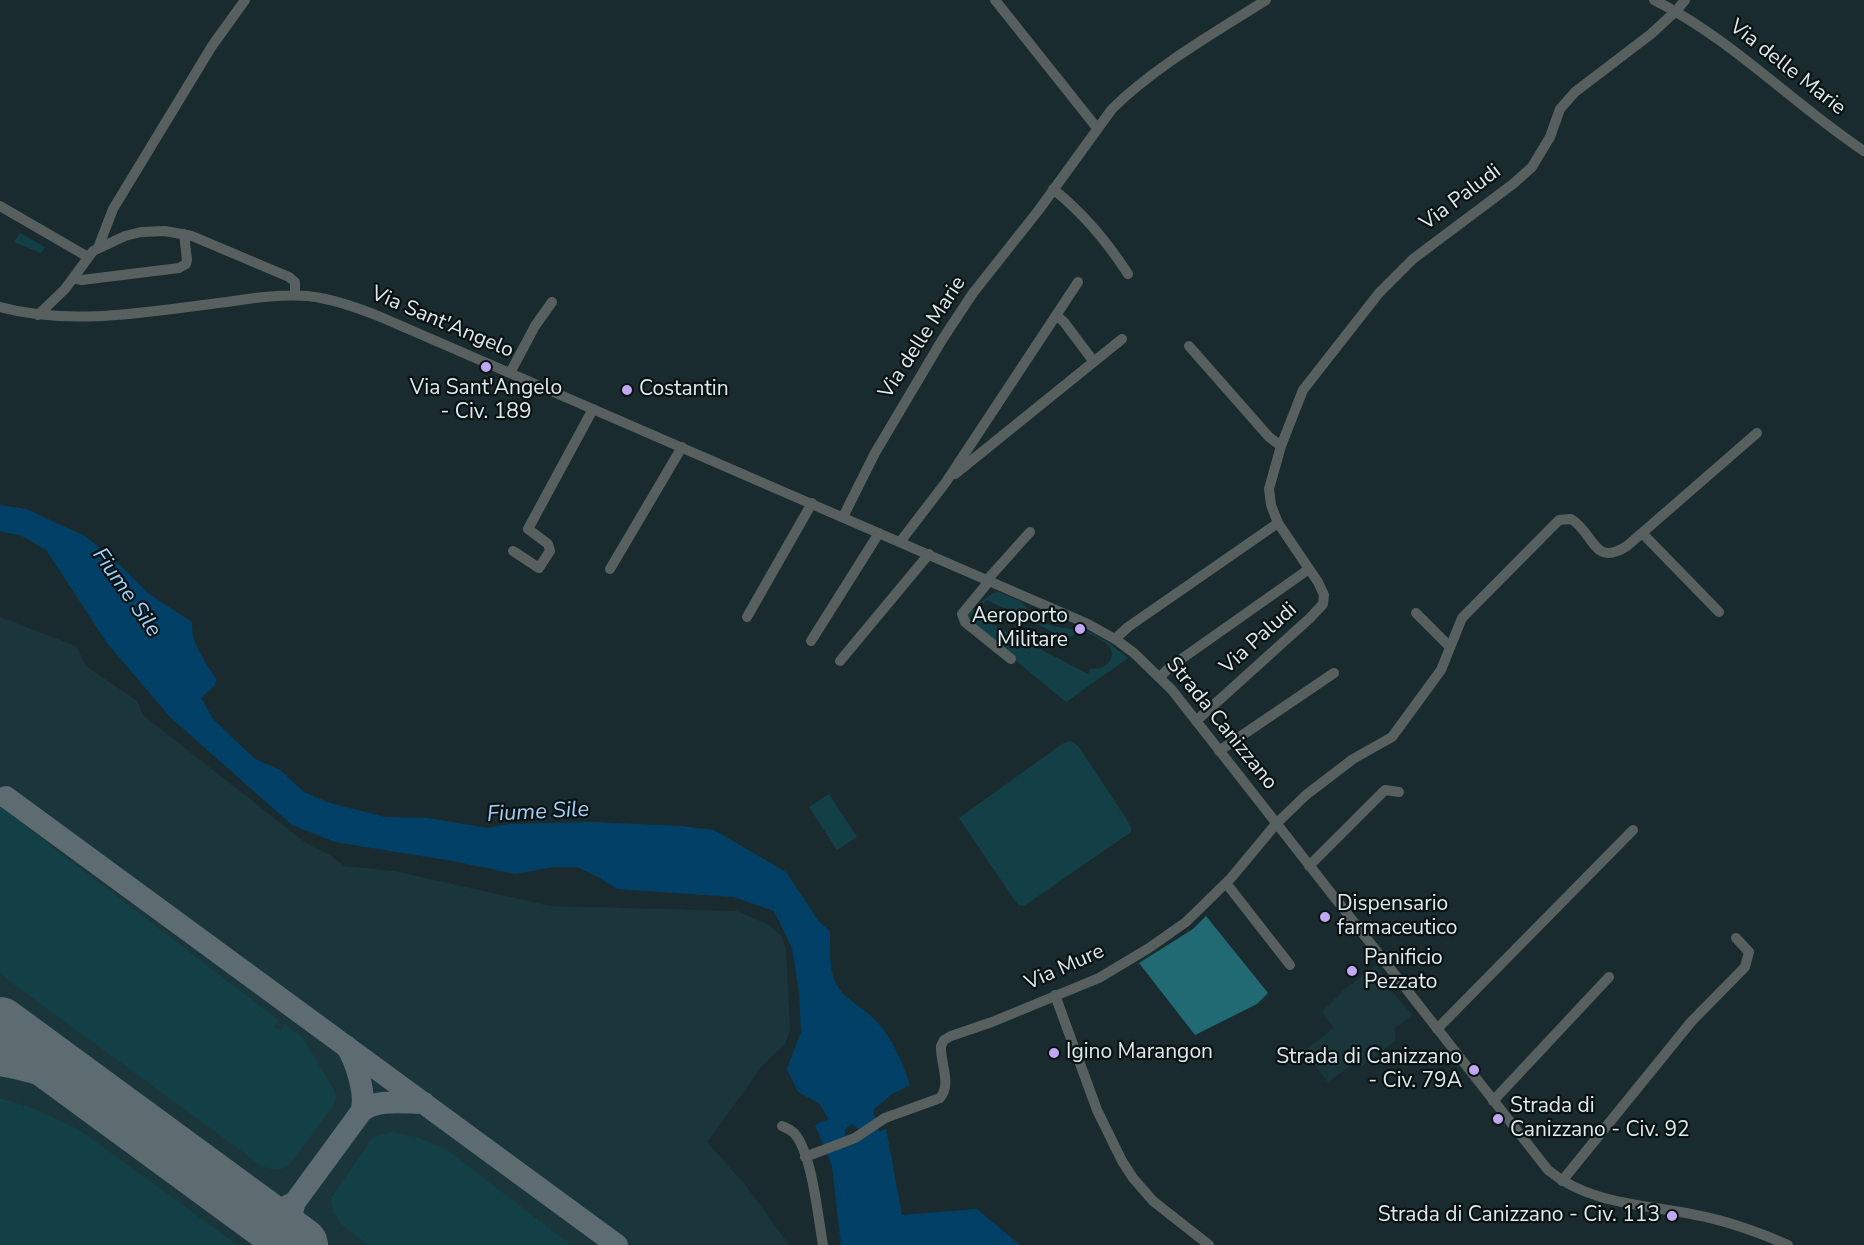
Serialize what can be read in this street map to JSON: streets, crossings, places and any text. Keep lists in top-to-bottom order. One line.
{"streets":{"street":["Via delle Marie","Via Paludi","Via Sant'Angelo","Strada Canizzano","Via Mure"]},"crossings":[["Via delle Marie","Via Paludi"],["Via delle Marie","Via Sant'Angelo"],["Via delle Marie","Strada Canizzano"],["Via Paludi","Strada Canizzano"],["Via Sant'Angelo","Strada Canizzano"],["Strada Canizzano","Via Mure"]],"water":["Fiume Sile"],"places":["Via Sant'Angelo - Civ. 189","Costantin","Aeroporto Militare","Dispensario farmaceutico","Panificio Pezzato","Igino Marangon","Strada di Canizzano - Civ. 79A","Strada di Canizzano - Civ. 92","Strada di Canizzano - Civ. 113"]}
